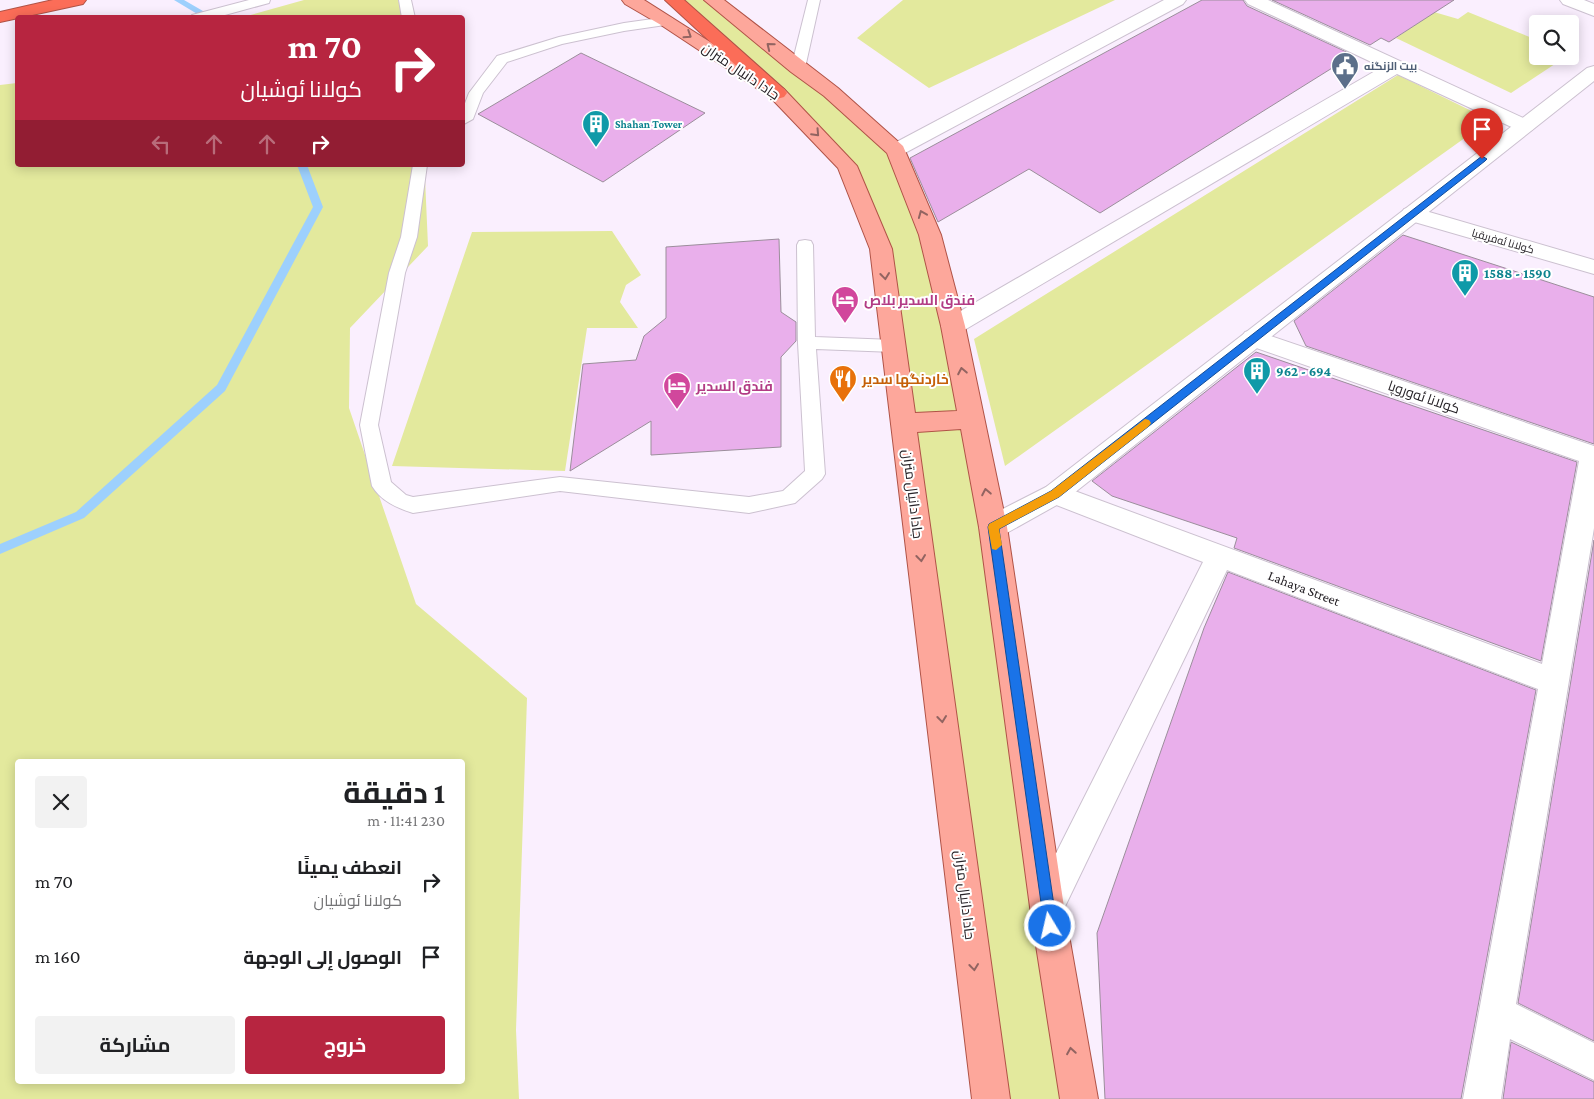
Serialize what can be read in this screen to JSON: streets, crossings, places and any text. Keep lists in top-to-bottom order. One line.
{"streets":{"main road":["جادا دانيال متران"],"street":["كولانا ئه‌فریقیا","كولانا ئه‌وروپا","Lahaya Street"]},"places":{"public building":["بيت الزنگنه"],"building":["Shahan Tower","1588 - 1590","962 - 694"],"hotel":["فندق السدير بلاص","فندق السدير"],"restaurant":["خاردنگها سدير"]},"page":{"turn":["70 m","كولانا ئوشيان"],"heading":["1 دقيقة","230 m · 11:41"],"list":[{"name":"انعطف يمينًا","note":"كولانا ئوشيان","value":"70 m"},{"name":"الوصول إلى الوجهة","value":"160 m"}],"buttons":["خروج","مشاركة"]}}
